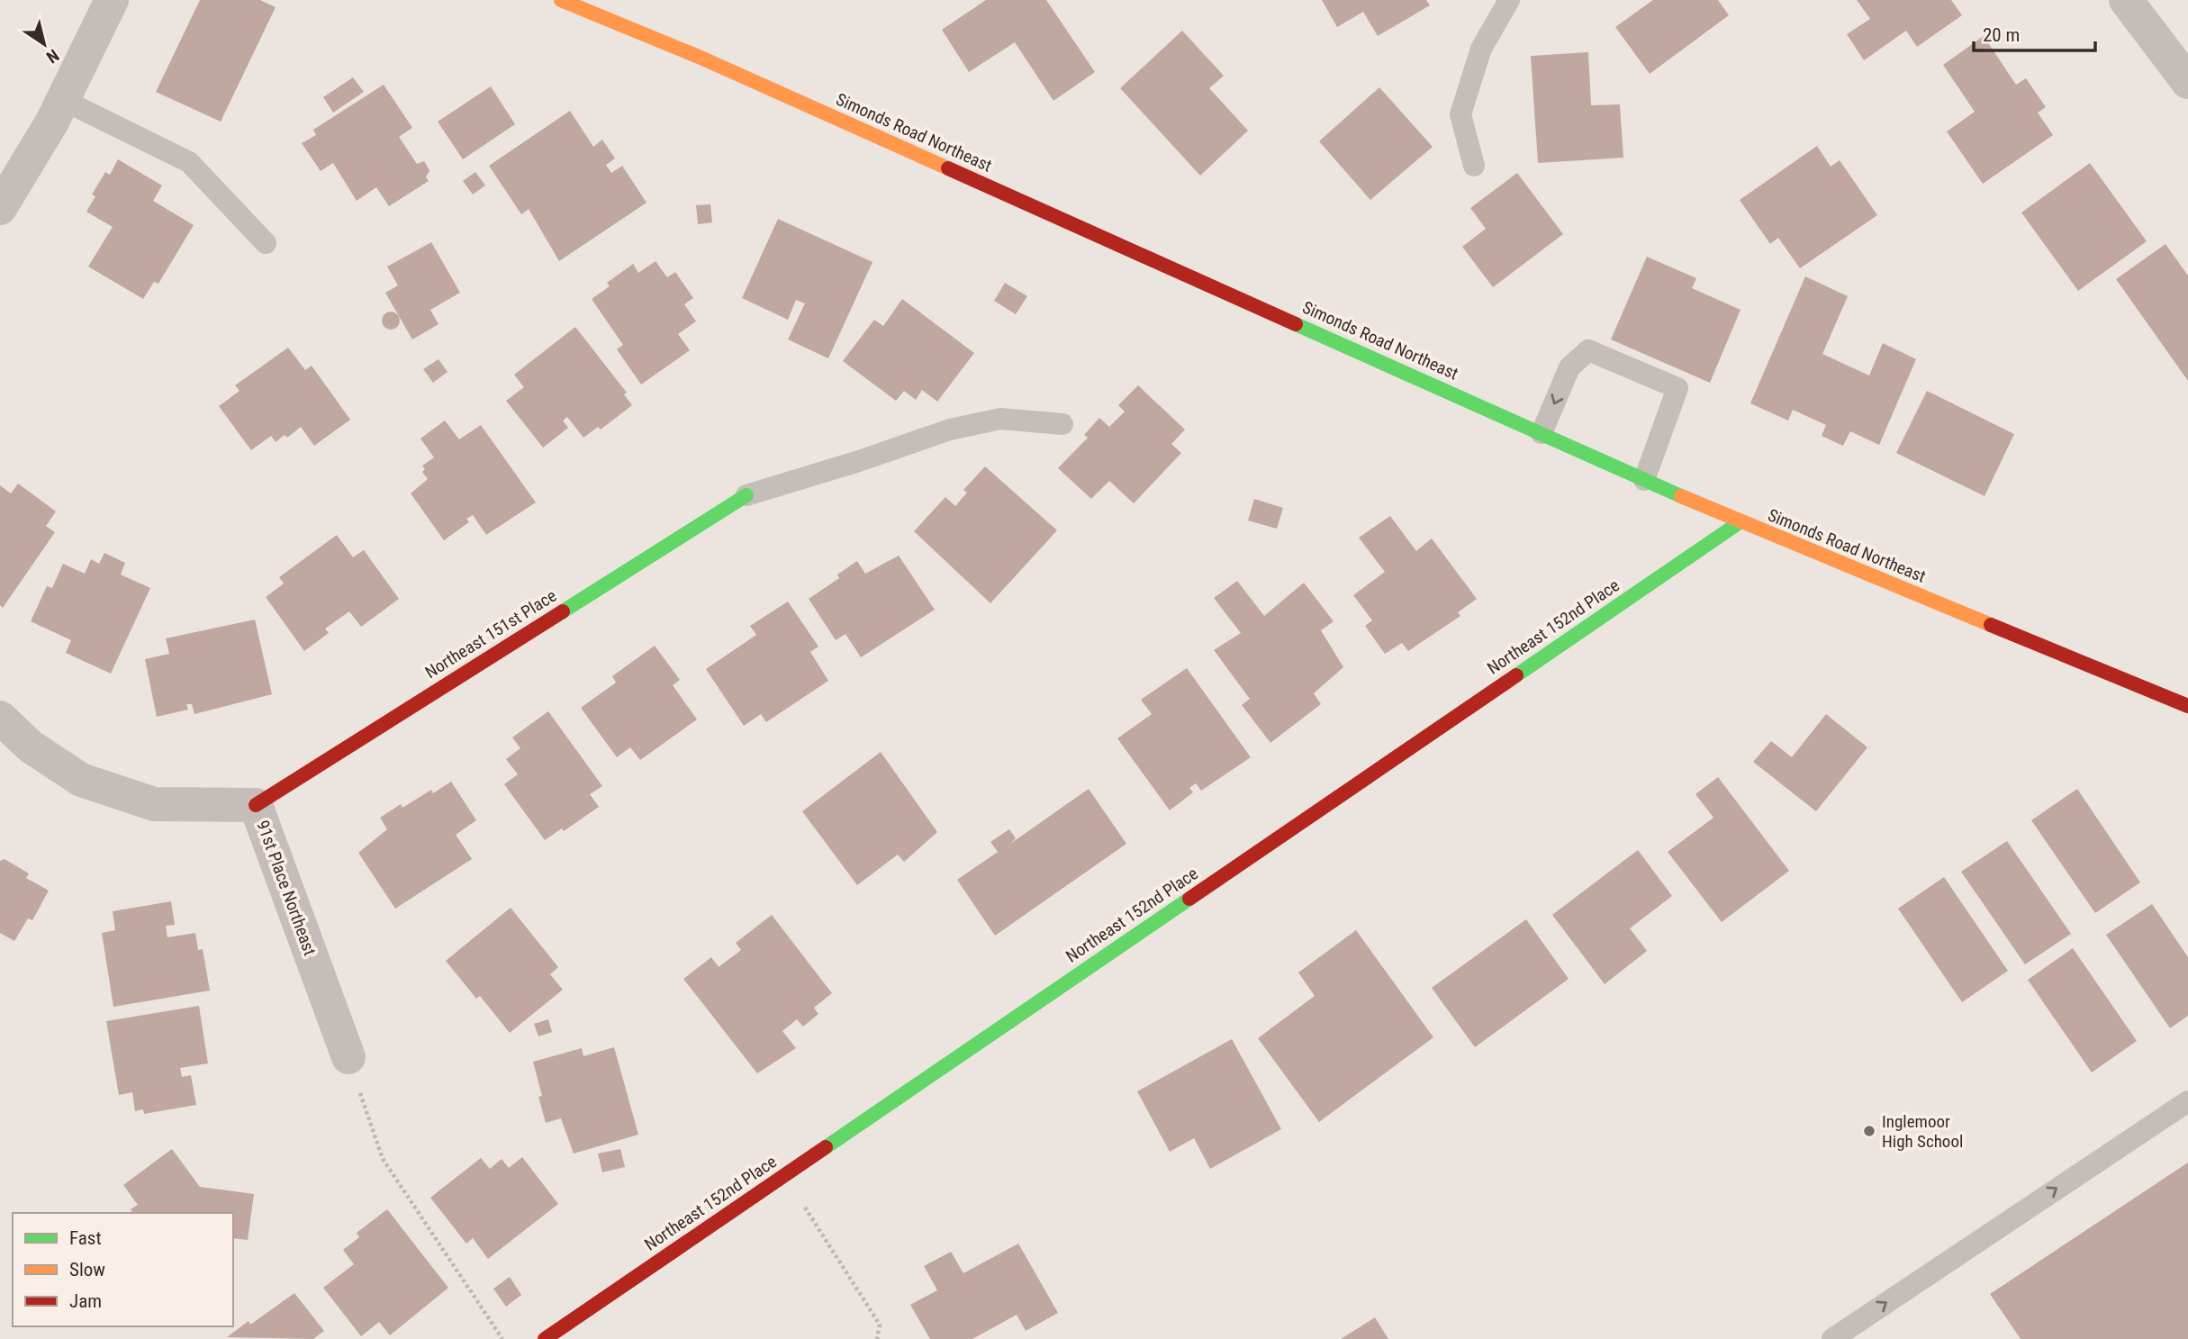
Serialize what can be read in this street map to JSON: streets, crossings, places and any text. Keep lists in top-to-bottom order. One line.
{"streets":{"street":["Simonds Road Northeast","Northeast 152nd Place","Northeast 151st Place","91st Place Northeast"]},"crossings":[["Simonds Road Northeast","Northeast 152nd Place"],["Northeast 151st Place","91st Place Northeast"]],"places":["Inglemoor High School"],"legend":["Fast","Slow","Jam"],"scale_bar":"20 m","north":"bottom right"}
